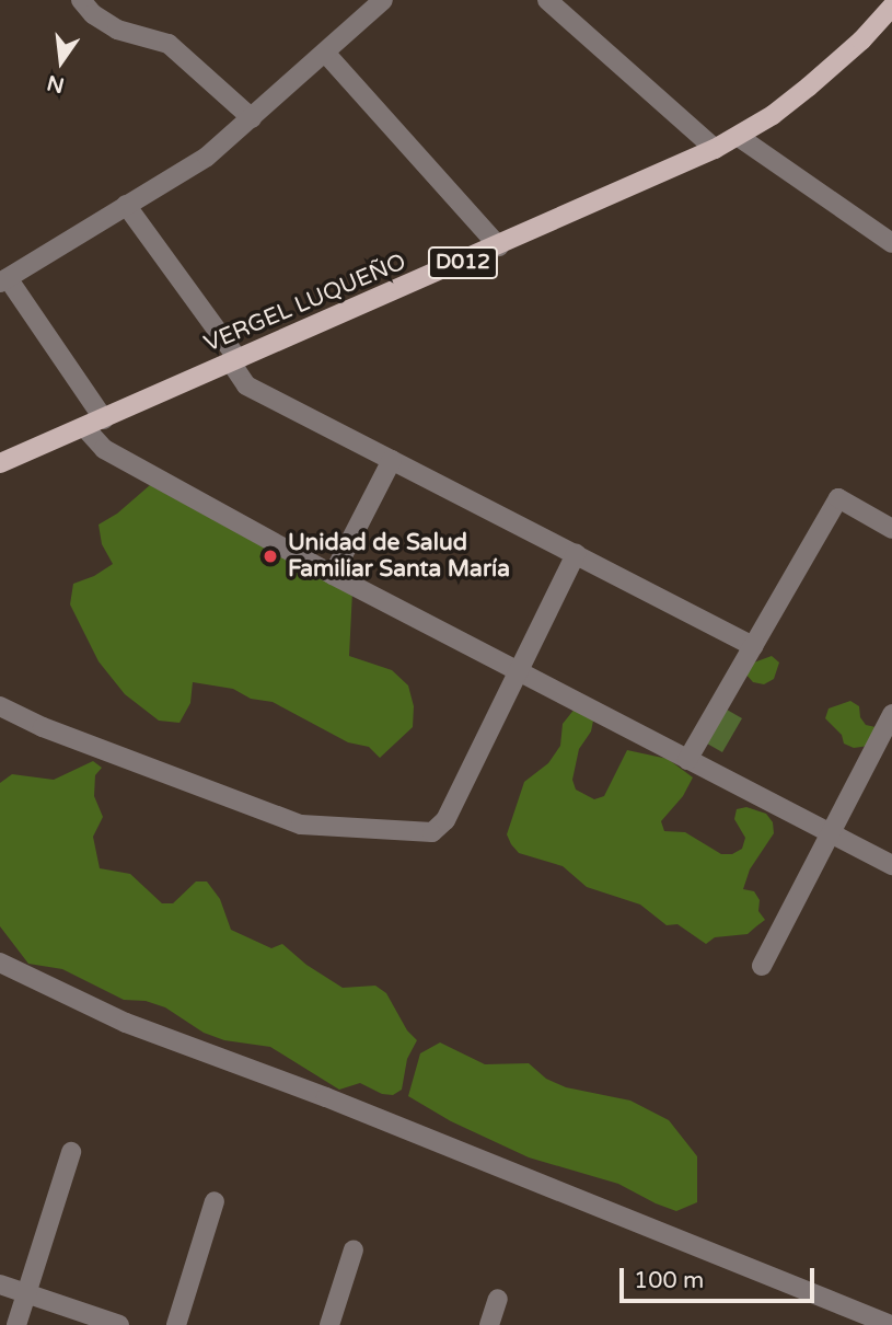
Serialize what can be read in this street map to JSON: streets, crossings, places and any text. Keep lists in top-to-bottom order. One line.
{"streets":{"main road":["D012","VERGEL LUQUEÑO"]},"places":["Unidad de Salud Familiar Santa María"],"scale_bar":"100 m","north":"bottom"}
